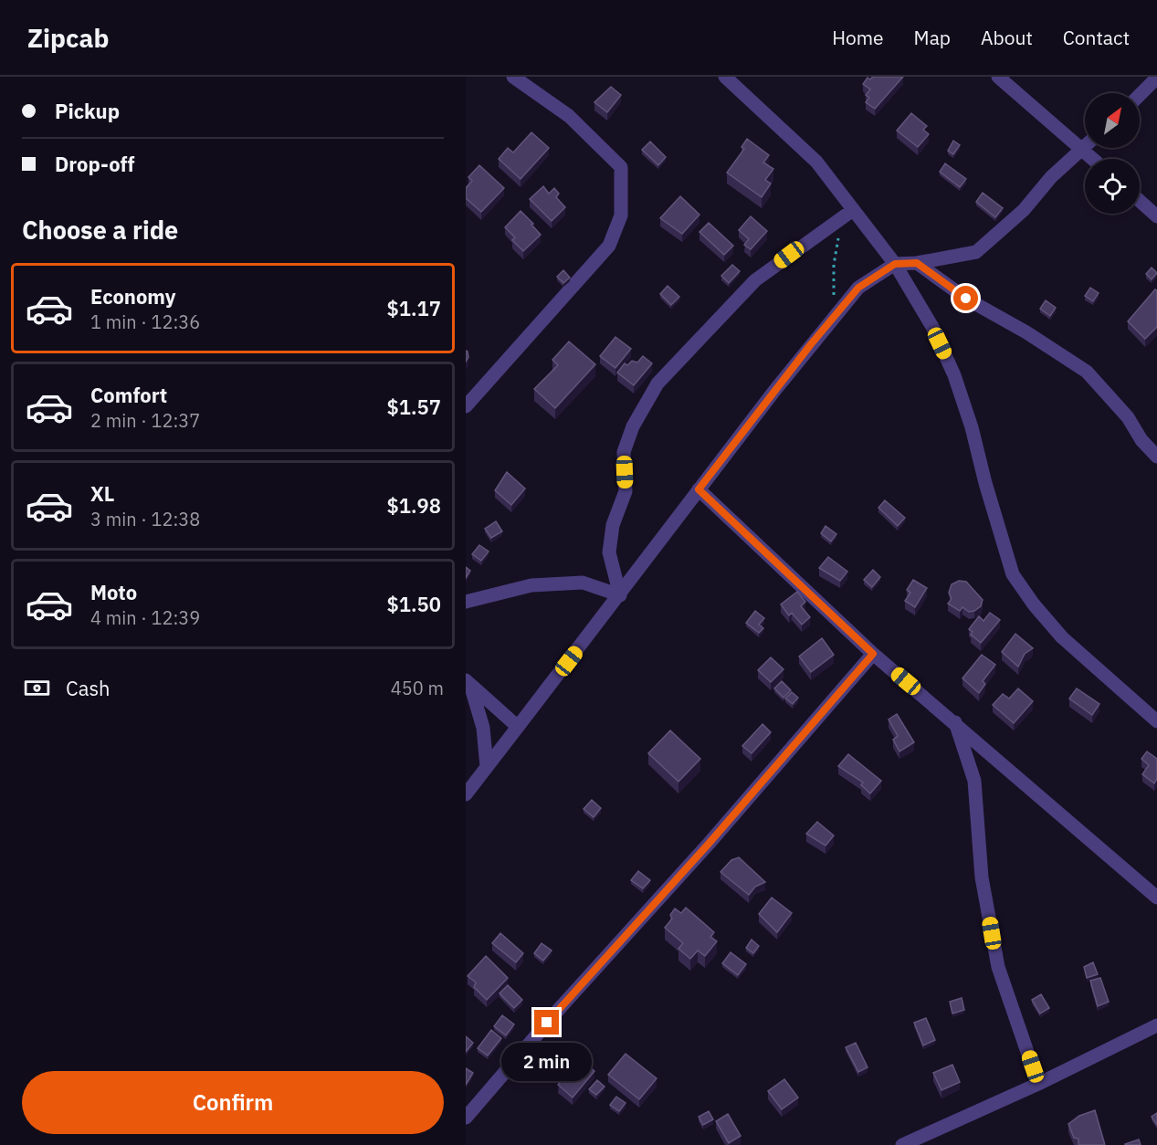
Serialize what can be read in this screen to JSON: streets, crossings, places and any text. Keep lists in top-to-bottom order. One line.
{"north":"top right","page":{"header":"Zipcab","nav":["Home","Map","About","Contact"],"banner":["Pickup","Drop-off"],"heading":"Choose a ride","list":[{"name":"Economy","note":"1 min · 12:36","value":"$1.17"},{"name":"Comfort","note":"2 min · 12:37","value":"$1.57"},{"name":"XL","note":"3 min · 12:38","value":"$1.98"},{"name":"Moto","note":"4 min · 12:39","value":"$1.50"}],"pay":["Cash","450 m"],"bubble":"2 min","buttons":"Confirm"}}
